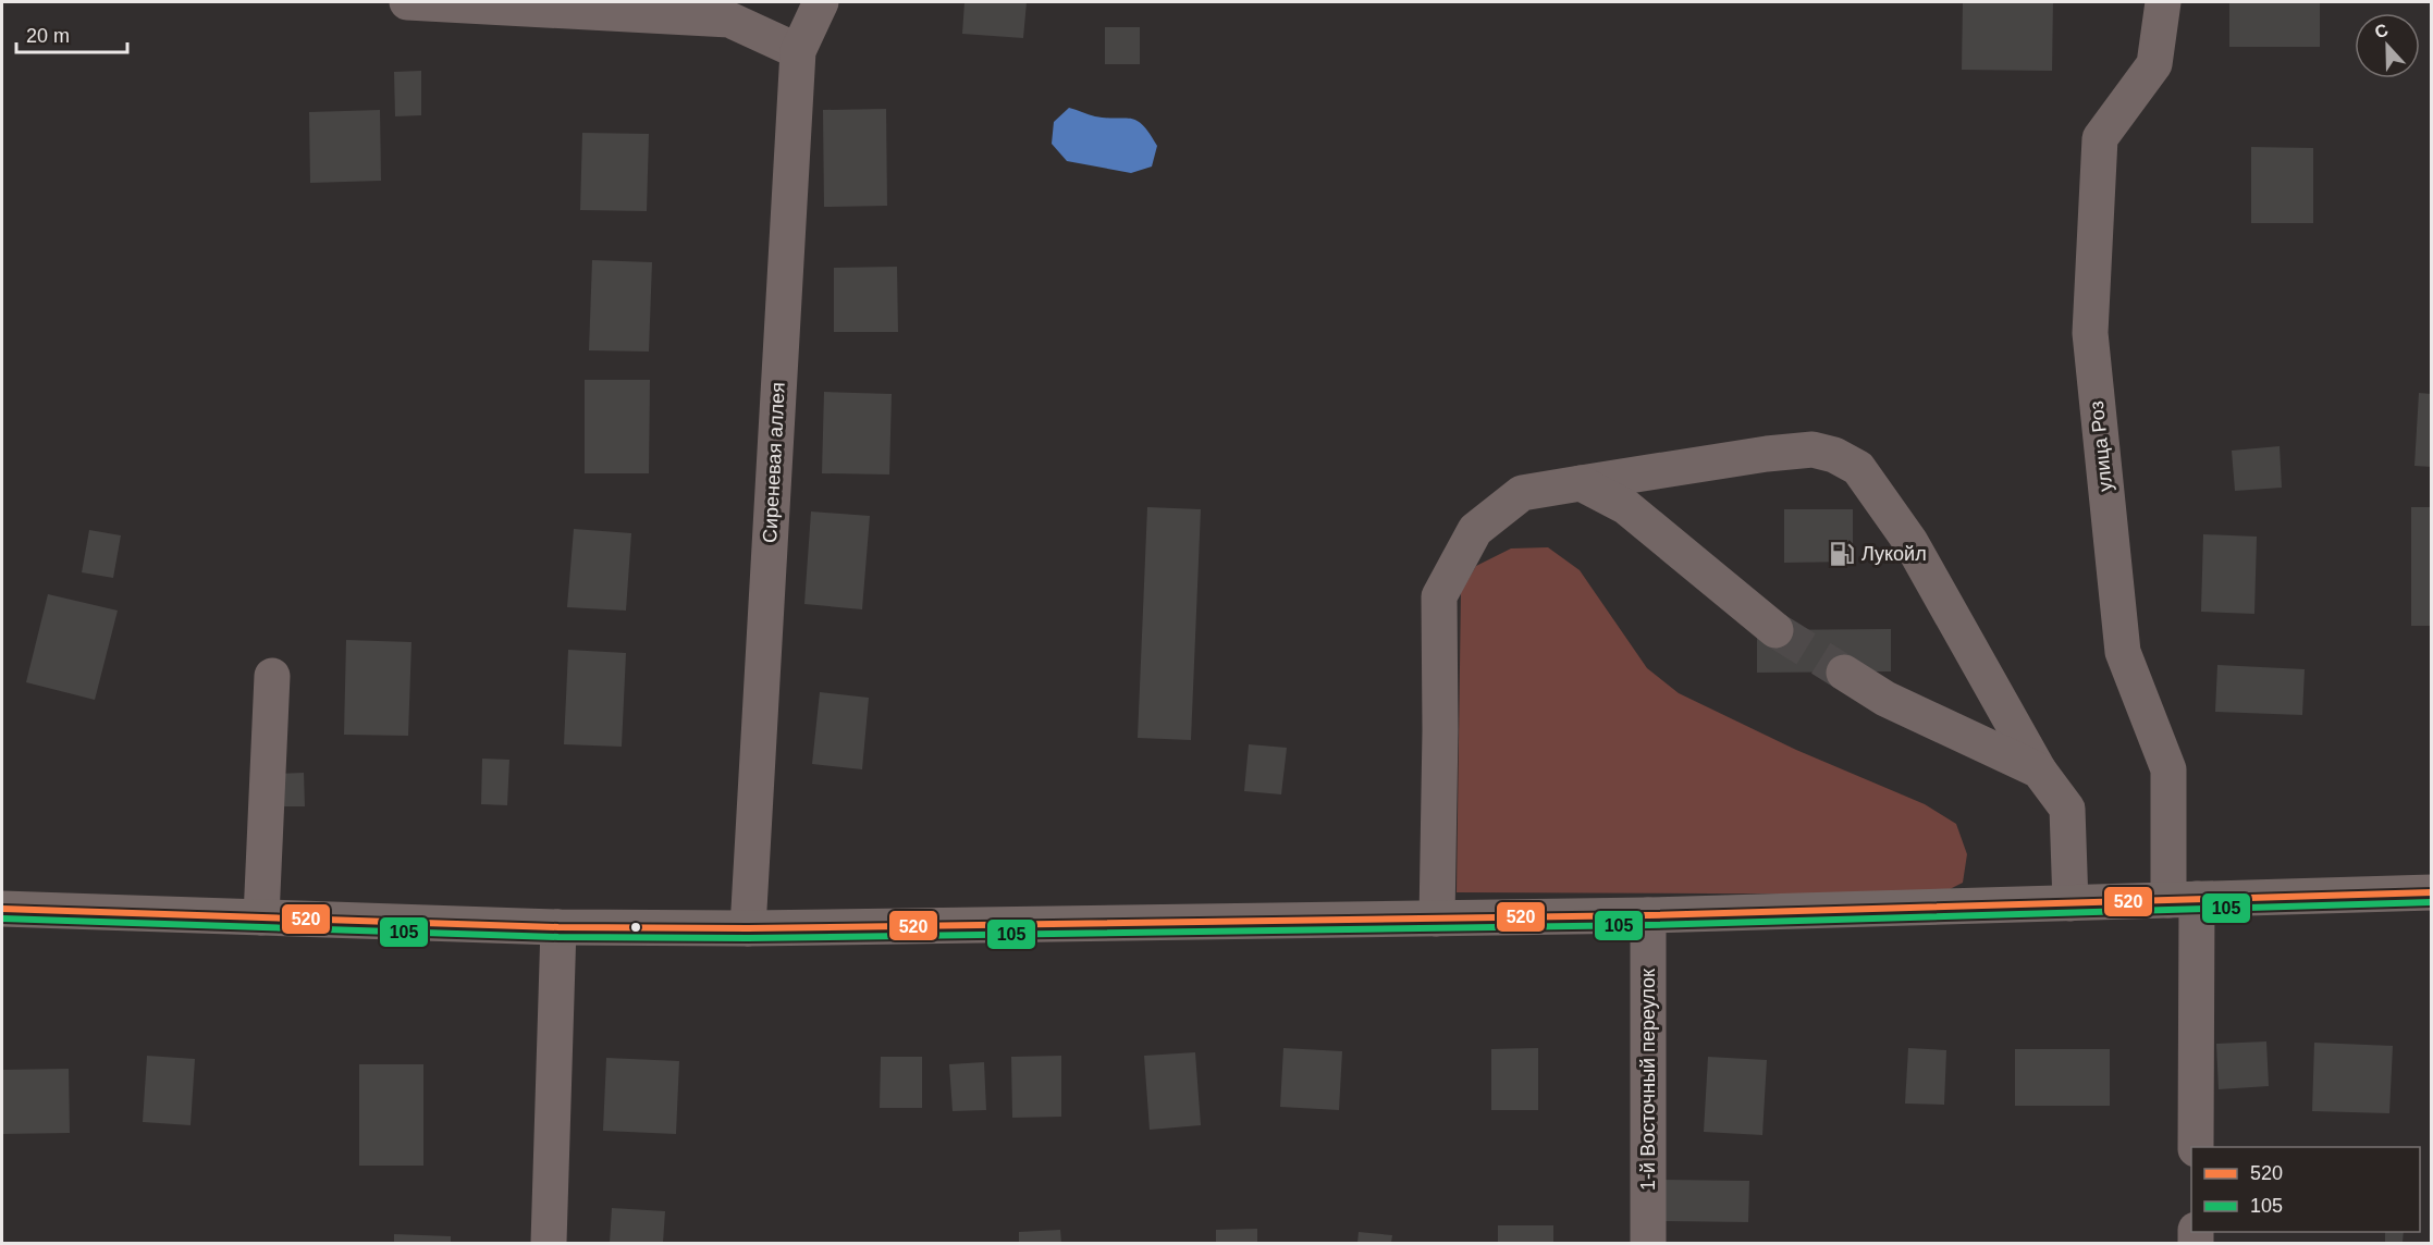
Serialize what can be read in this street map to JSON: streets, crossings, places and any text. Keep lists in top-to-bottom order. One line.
{"streets":{"street":["улица Роз","Сиреневая аллея","1-й Восточный переулок"]},"places":{"fuel station":["Лукойл"]},"lines":["transit line 520","transit line 105"],"legend":["520","105"],"scale_bar":"20 m","north":"top"}
